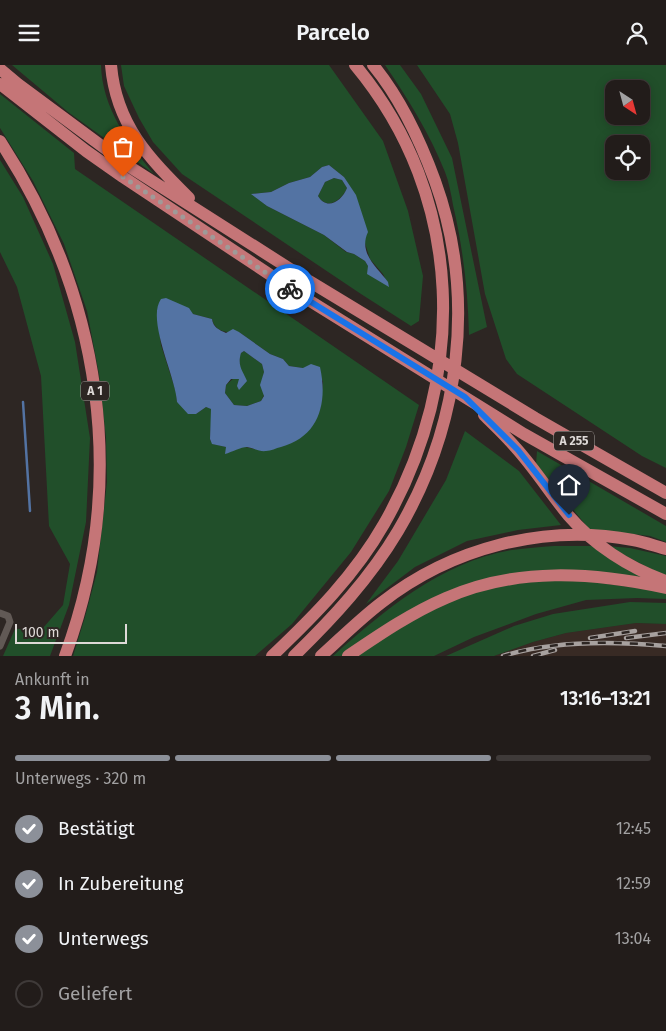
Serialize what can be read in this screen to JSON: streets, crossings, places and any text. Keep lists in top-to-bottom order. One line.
{"streets":{"highway":["A 1","A 255"]},"scale_bar":"100 m","north":"bottom right","page":{"header":"Parcelo","scale":"100 m","heading":["3 Min.","Ankunft in","13:16–13:21"],"bar":"Unterwegs · 320 m","list":[["Bestätigt","12:45"],["In Zubereitung","12:59"],["Unterwegs","13:04"],"Geliefert"]}}
